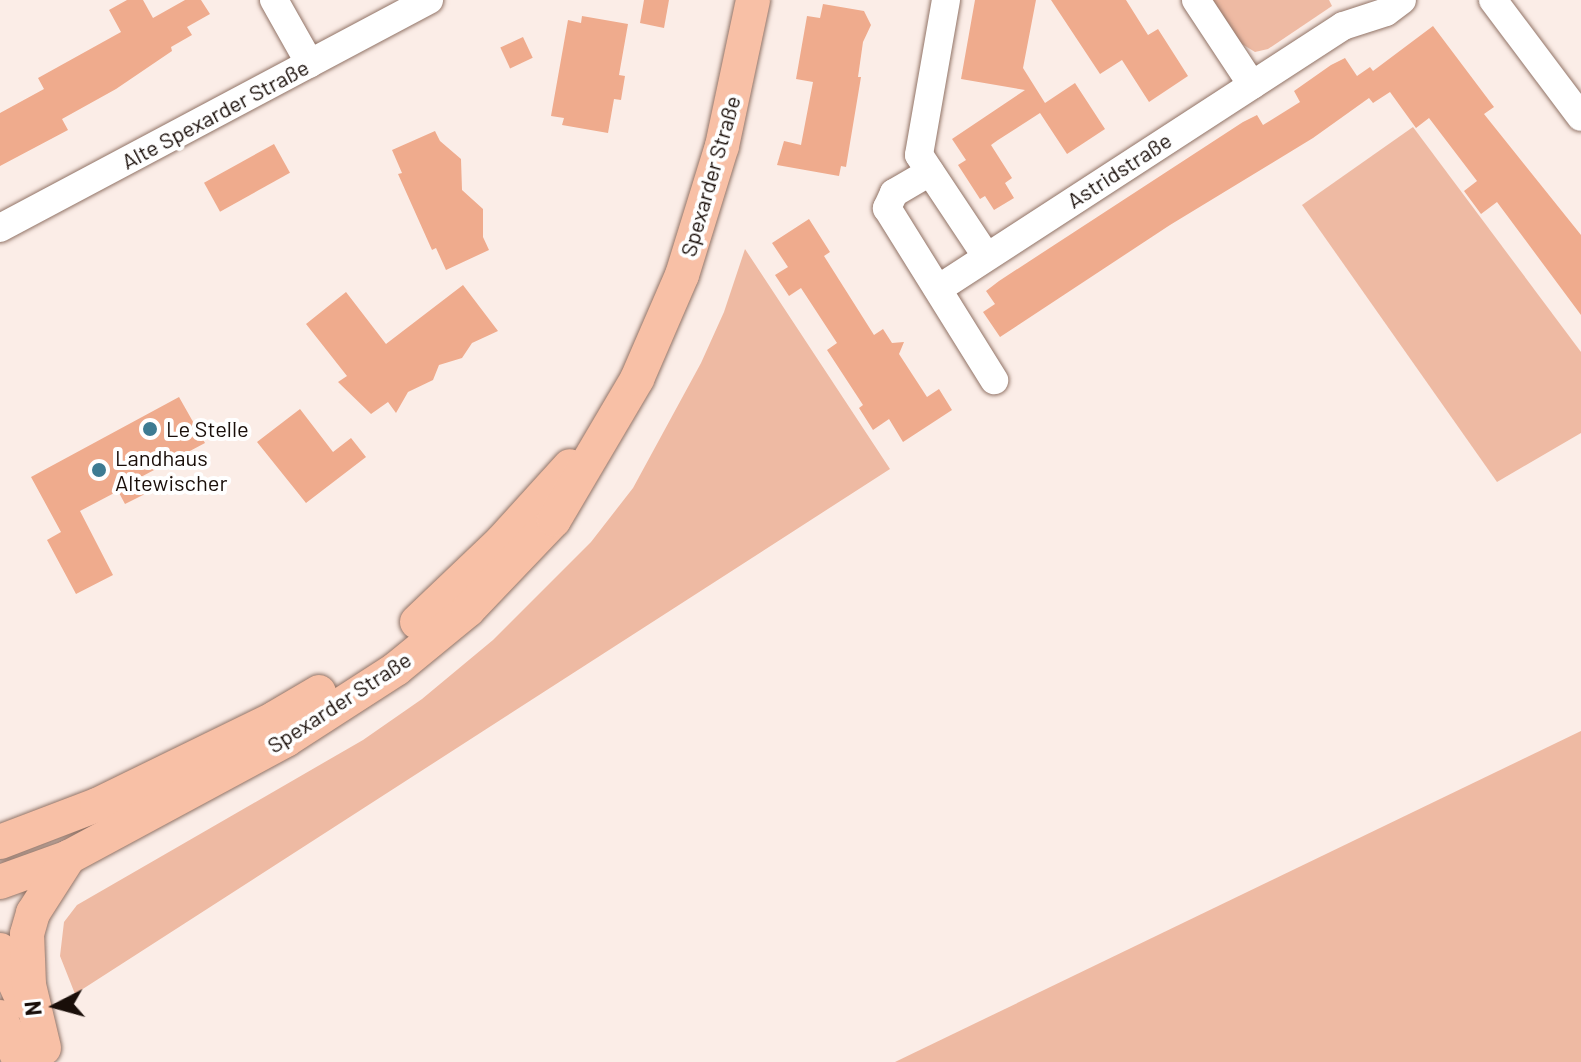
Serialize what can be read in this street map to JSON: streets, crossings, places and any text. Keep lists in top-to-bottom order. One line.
{"streets":{"main road":["Spexarder Straße"],"street":["Alte Spexarder Straße","Astridstraße"]},"places":["Le Stelle","Landhaus Altewischer"],"north":"left"}
